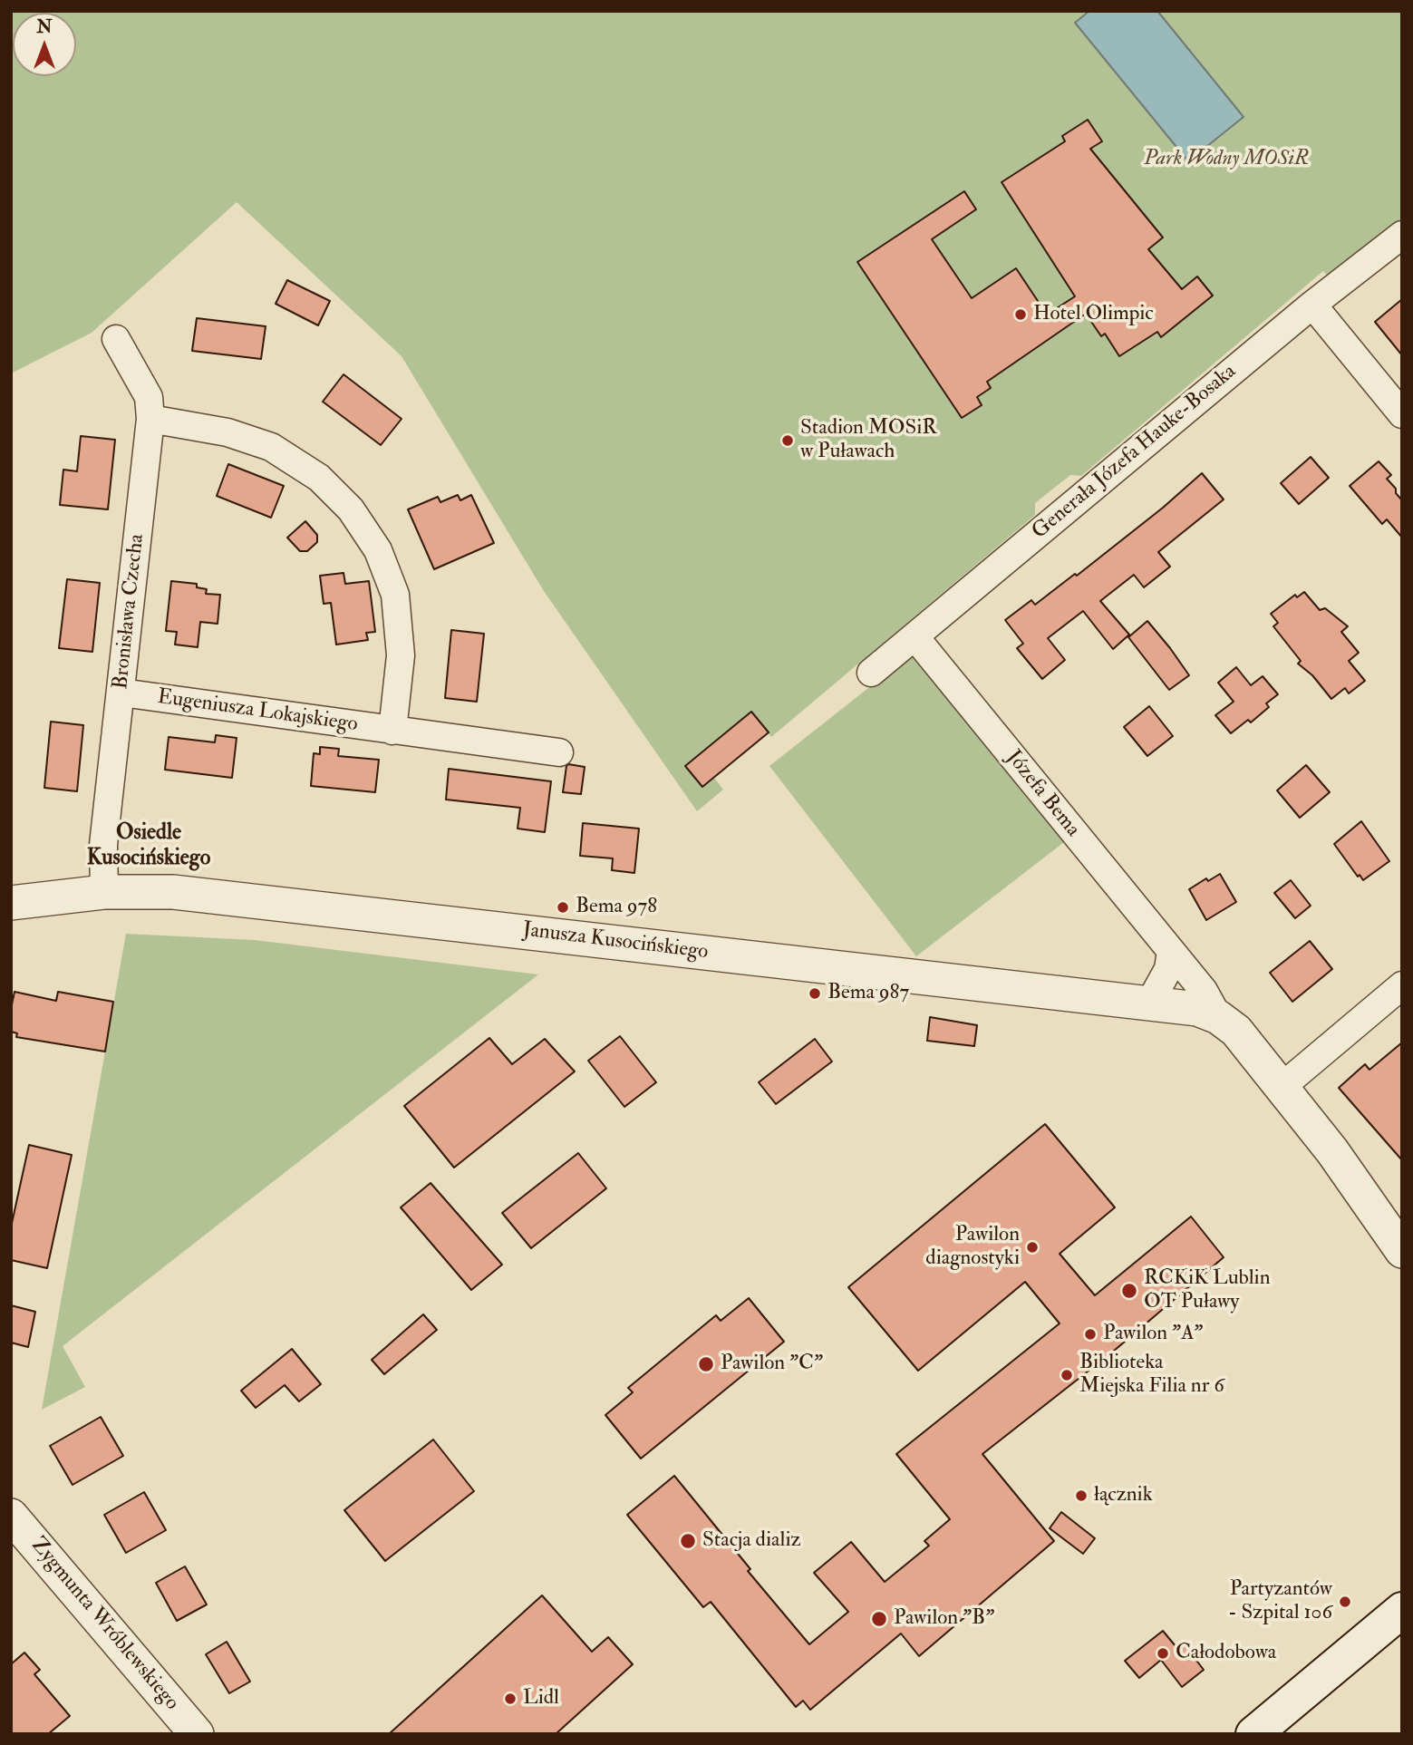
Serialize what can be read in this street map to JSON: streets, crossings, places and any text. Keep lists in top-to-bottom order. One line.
{"streets":{"street":["Generała Józefa Hauke-Bosaka","Bronisława Czecha","Eugeniusza Lokajskiego","Józefa Bema","Janusza Kusocińskiego","Zygmunta Wróblewskiego"]},"crossings":[["Generała Józefa Hauke-Bosaka","Józefa Bema"],["Bronisława Czecha","Eugeniusza Lokajskiego"],["Bronisława Czecha","Janusza Kusocińskiego"],["Józefa Bema","Janusza Kusocińskiego"]],"districts":["Osiedle Kusocińskiego"],"parks":["Park Wodny MOSiR"],"places":["Hotel Olimpic","Stadion MOSiR w Puławach","Bema 978","Bema 987","Pawilon diagnostyki","RCKiK Lublin OT Puławy","Pawilon \"A\"","Pawilon \"C\"","Biblioteka Miejska Filia nr 6","łącznik","Stacja dializ","Partyzantów - Szpital 106","Pawilon \"B\"","Całodobowa","Lidl"],"north":"top"}
